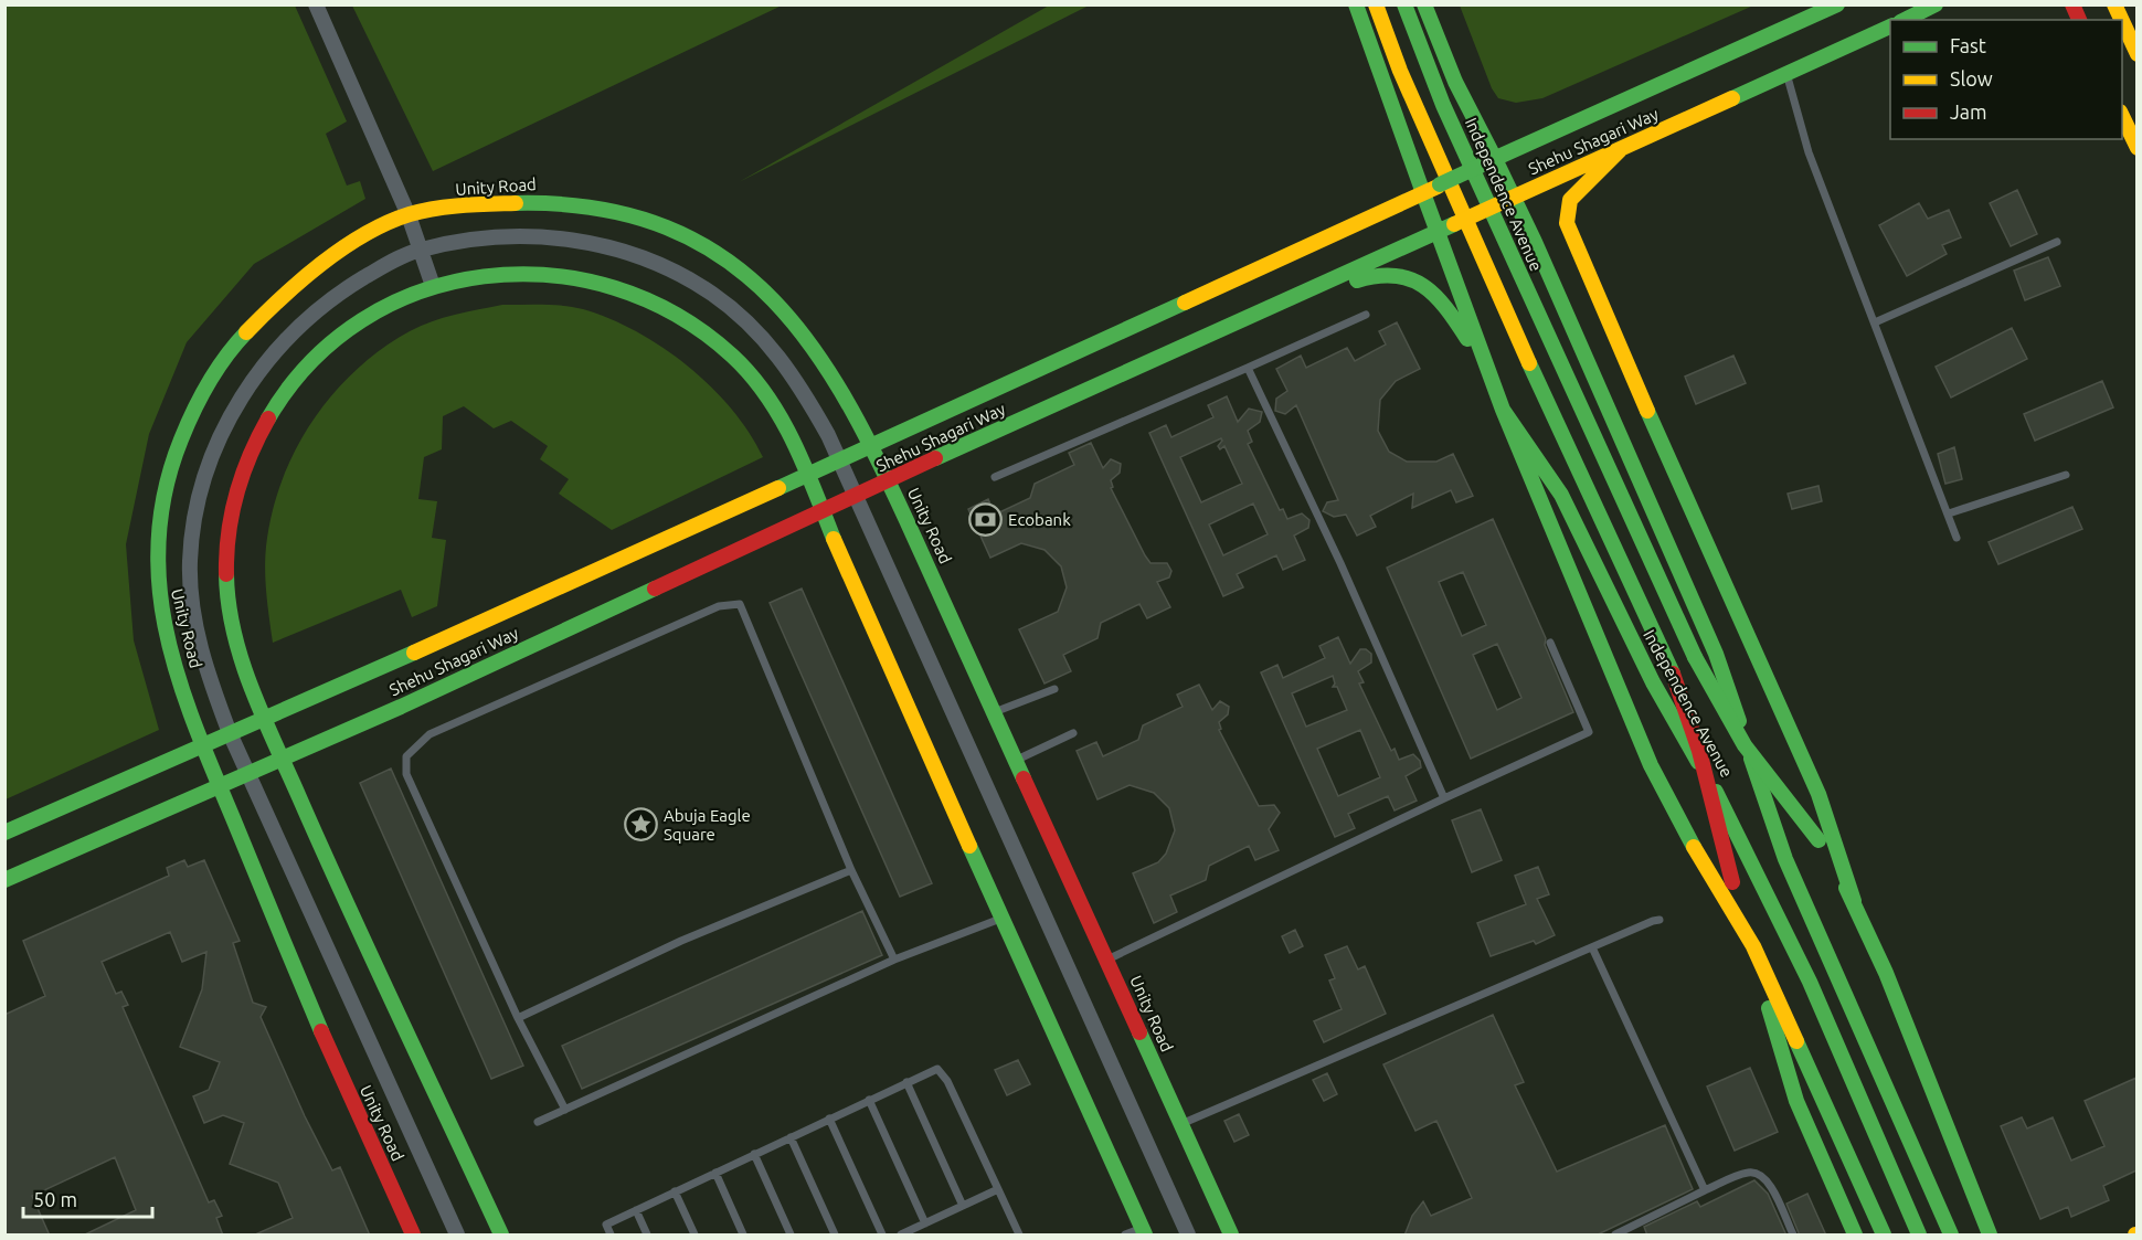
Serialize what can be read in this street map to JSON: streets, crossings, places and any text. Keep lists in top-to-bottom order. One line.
{"streets":{"main road":["Shehu Shagari Way","Unity Road","Independence Avenue"]},"crossings":[["Shehu Shagari Way","Unity Road"],["Shehu Shagari Way","Independence Avenue"]],"places":{"bank":["Ecobank"],"place":["Abuja Eagle Square"]},"legend":["Fast","Slow","Jam"],"scale_bar":"50 m"}
